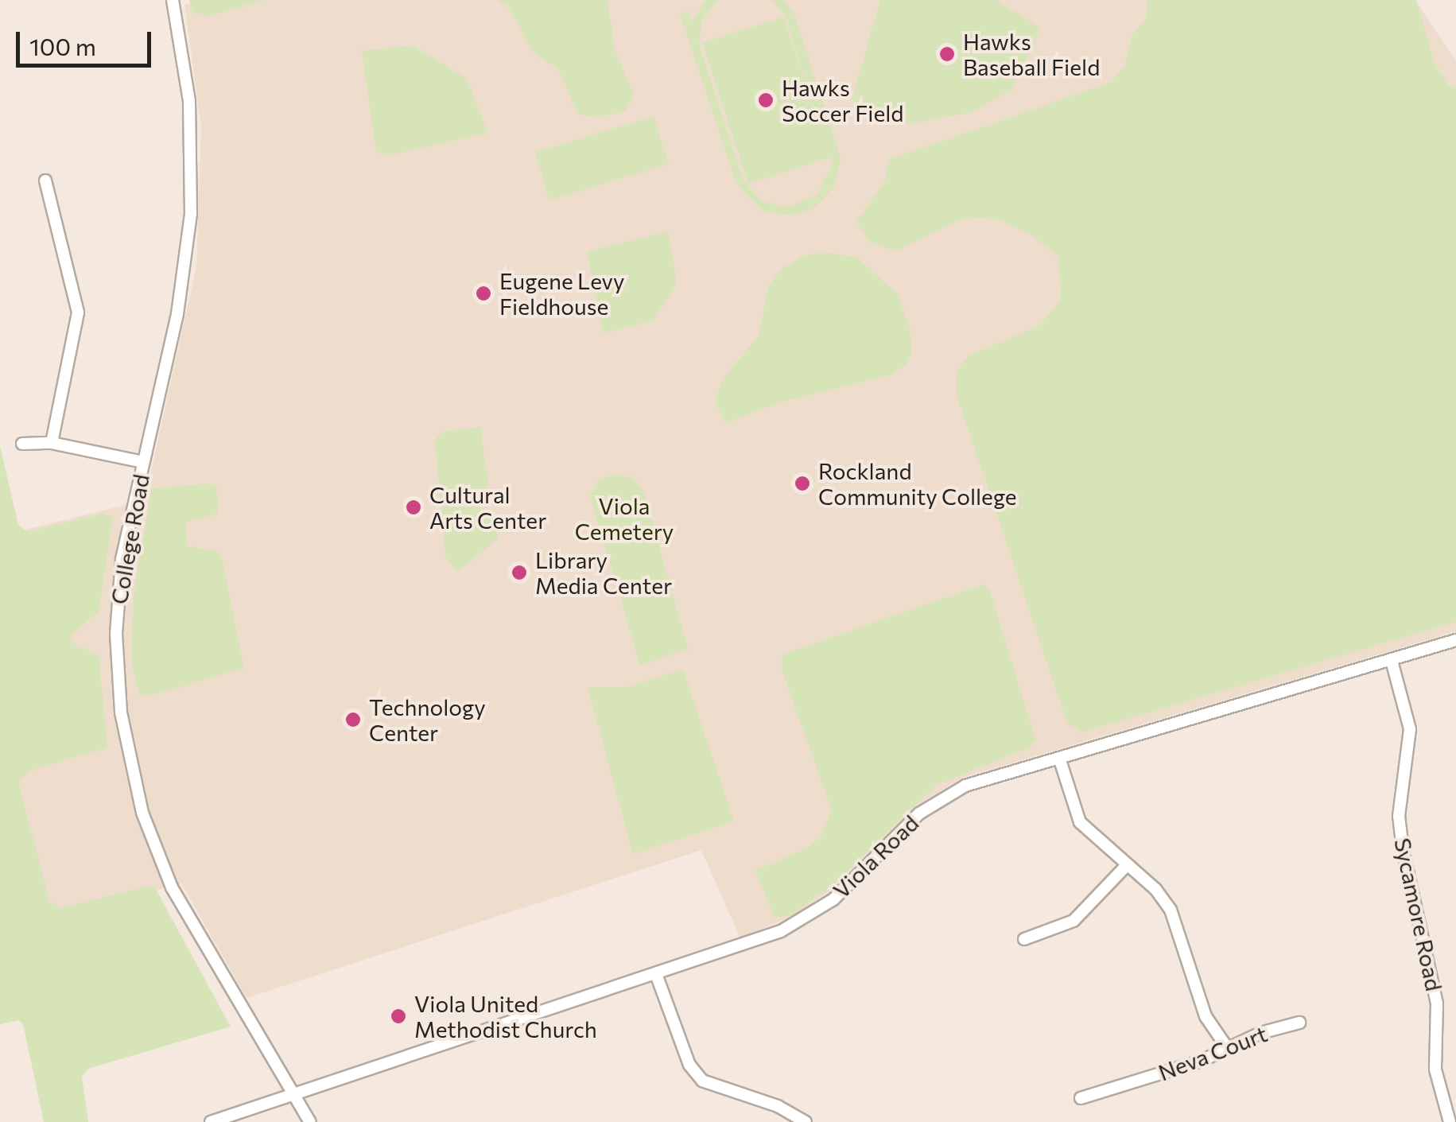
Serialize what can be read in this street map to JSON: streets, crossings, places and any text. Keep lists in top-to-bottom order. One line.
{"streets":{"street":["College Road","Viola Road","Sycamore Road","Neva Court"]},"crossings":[["College Road","Viola Road"],["Viola Road","Sycamore Road"]],"parks":["Viola Cemetery"],"places":["Hawks Baseball Field","Hawks Soccer Field","Eugene Levy Fieldhouse","Rockland Community College","Cultural Arts Center","Library Media Center","Technology Center","Viola United Methodist Church"],"scale_bar":"100 m"}
